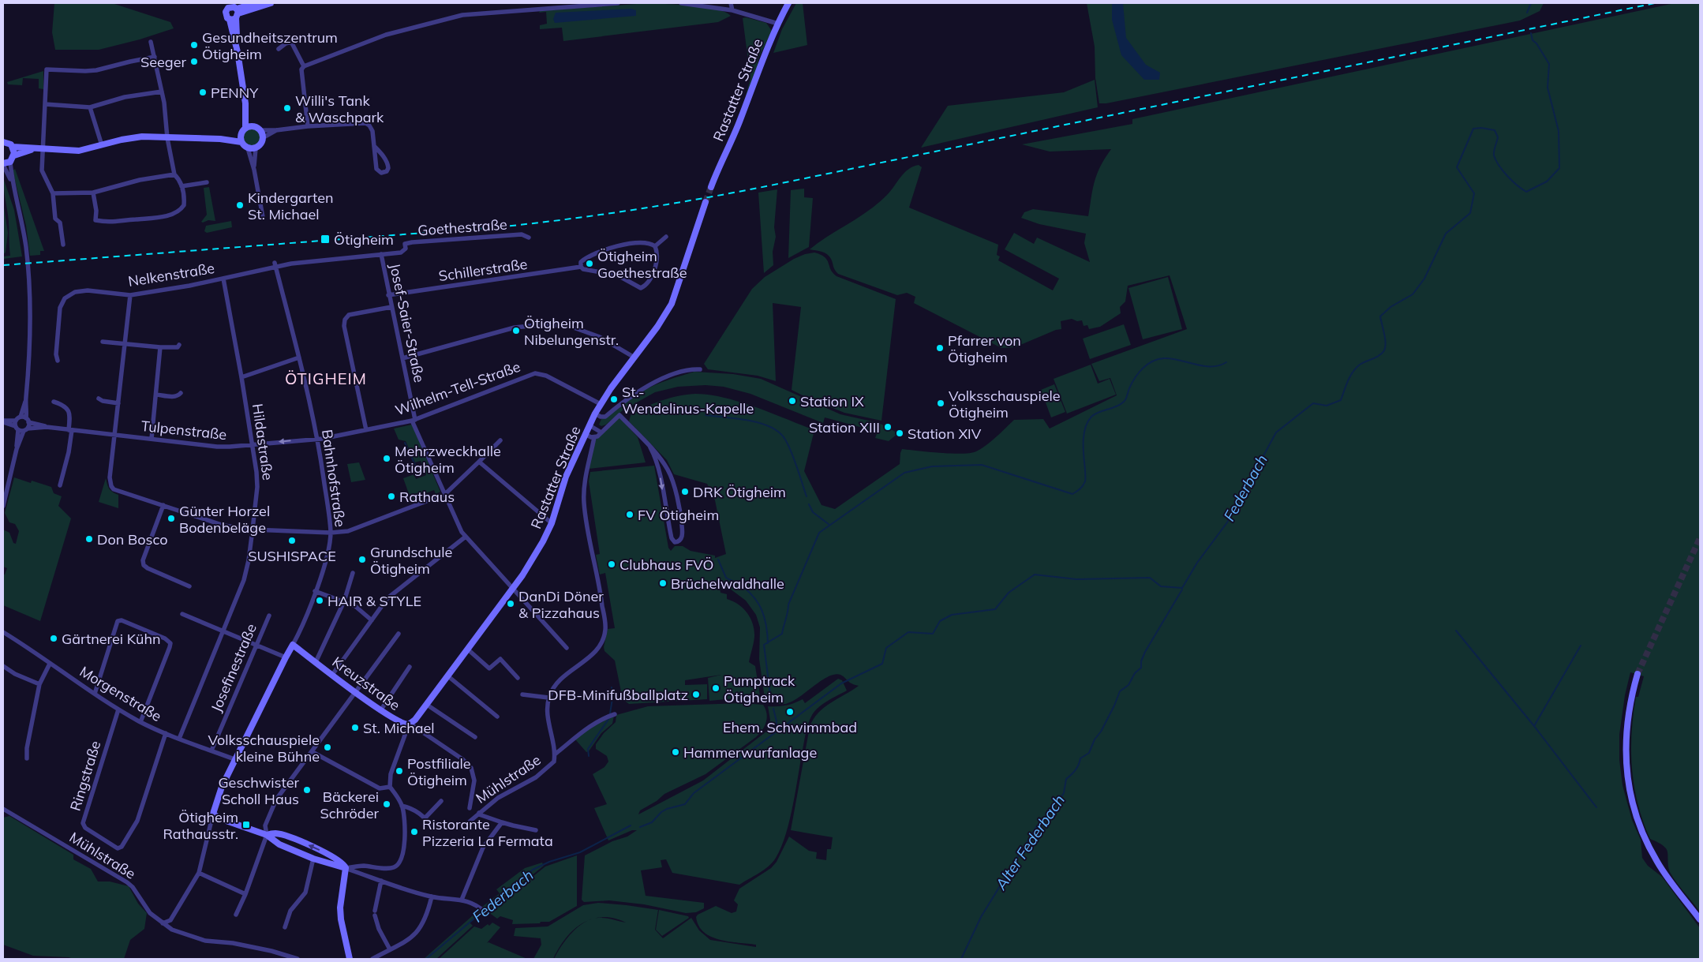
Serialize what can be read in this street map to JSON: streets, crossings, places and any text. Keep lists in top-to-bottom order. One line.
{"streets":{"street":["Rastatter Straße","Goethestraße","Schillerstraße","Nelkenstraße","Josef-Saier-Straße","Wilhelm-Tell-Straße","Tulpenstraße","Hildastraße","Bahnhofstraße","Josefinestraße","Kreuzstraße","Morgenstraße","Ringstraße","Mühlstraße"]},"crossings":[["Rastatter Straße","Josef-Saier-Straße"],["Rastatter Straße","Wilhelm-Tell-Straße"],["Rastatter Straße","Kreuzstraße"],["Goethestraße","Josef-Saier-Straße"],["Schillerstraße","Josef-Saier-Straße"],["Nelkenstraße","Hildastraße"],["Nelkenstraße","Bahnhofstraße"],["Josef-Saier-Straße","Wilhelm-Tell-Straße"],["Wilhelm-Tell-Straße","Tulpenstraße"],["Wilhelm-Tell-Straße","Bahnhofstraße"],["Tulpenstraße","Hildastraße"],["Tulpenstraße","Bahnhofstraße"],["Hildastraße","Morgenstraße"],["Bahnhofstraße","Kreuzstraße"],["Josefinestraße","Morgenstraße"],["Morgenstraße","Ringstraße"]],"districts":["ÖTIGHEIM"],"water":["Federbach","Alter Federbach"],"places":{"other":["Gesundheitszentrum Ötigheim","Seeger","PENNY","Willi's Tank & Waschpark","Kindergarten St. Michael","Ötigheim Goethestraße","Ötigheim Nibelungenstr.","Pfarrer von Ötigheim","St.- Wendelinus-Kapelle","Station IX","Volksschauspiele Ötigheim","Station XIII","Station XIV","Mehrzweckhalle Ötigheim","DRK Ötigheim","Rathaus","FV Ötigheim","Günter Horzel Bodenbeläge","Don Bosco","SUSHISPACE","Grundschule Ötigheim","Clubhaus FVÖ","Brüchelwaldhalle","HAIR & STYLE","DanDi Döner & Pizzahaus","Gärtnerei Kühn","Pumptrack Ötigheim","DFB-Minifußballplatz","Ehem. Schwimmbad","St. Michael","Volksschauspiele kleine Bühne","Hammerwurfanlage","Postfiliale Ötigheim","Geschwister Scholl Haus","Bäckerei Schröder","Ristorante Pizzeria La Fermata"],"transit":["Ötigheim","Ötigheim Rathausstr."]}}
